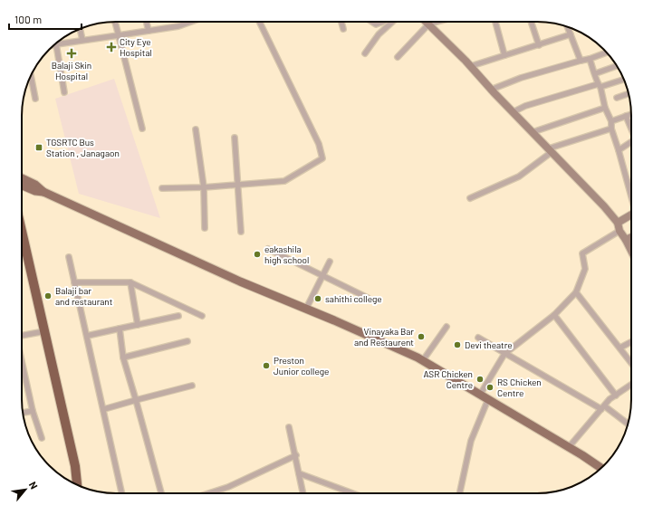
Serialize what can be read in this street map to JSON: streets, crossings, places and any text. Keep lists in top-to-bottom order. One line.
{"places":{"health":["City Eye Hospital","Balaji Skin Hospital"],"transit":["TGSRTC Bus Station , Janagaon"],"other":["eakashila high school","Balaji bar and restaurant","sahithi college","Vinayaka Bar and Restaurent","Devi theatre","Preston Junior college","ASR Chicken Centre","RS Chicken Centre"]},"scale_bar":"100 m","north":"top right"}
